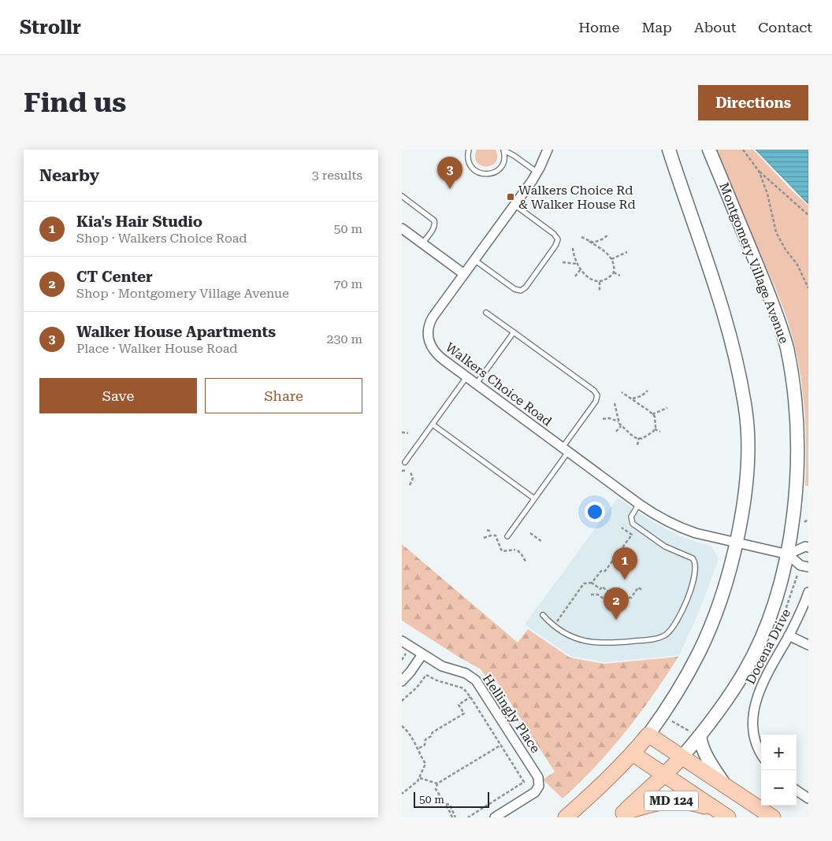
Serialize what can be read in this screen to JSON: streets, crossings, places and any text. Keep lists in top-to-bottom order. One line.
{"streets":{"main road":["Montgomery Village Avenue","MD 124"],"street":["Walkers Choice Road","Docena Drive","Hellingly Place"]},"crossings":[["Montgomery Village Avenue","Walkers Choice Road"],["Montgomery Village Avenue","MD 124"]],"places":{"transit":["Walkers Choice Rd & Walker House Rd"]},"scale_bar":"50 m","page":{"header":"Strollr","nav":["Home","Map","About","Contact"],"buttons":["Directions",["Save","Share"]],"title":"Find us","heading":["Nearby","3 results"],"pins":["3","1","2"],"list":[{"mark":"1","name":"Kia's Hair Studio","note":"Shop · Walkers Choice Road","value":"50 m"},{"mark":"2","name":"CT Center","note":"Shop · Montgomery Village Avenue","value":"70 m"},{"mark":"3","name":"Walker House Apartments","note":"Place · Walker House Road","value":"230 m"}],"map_buttons":["+","−"],"scale":"50 m"}}
